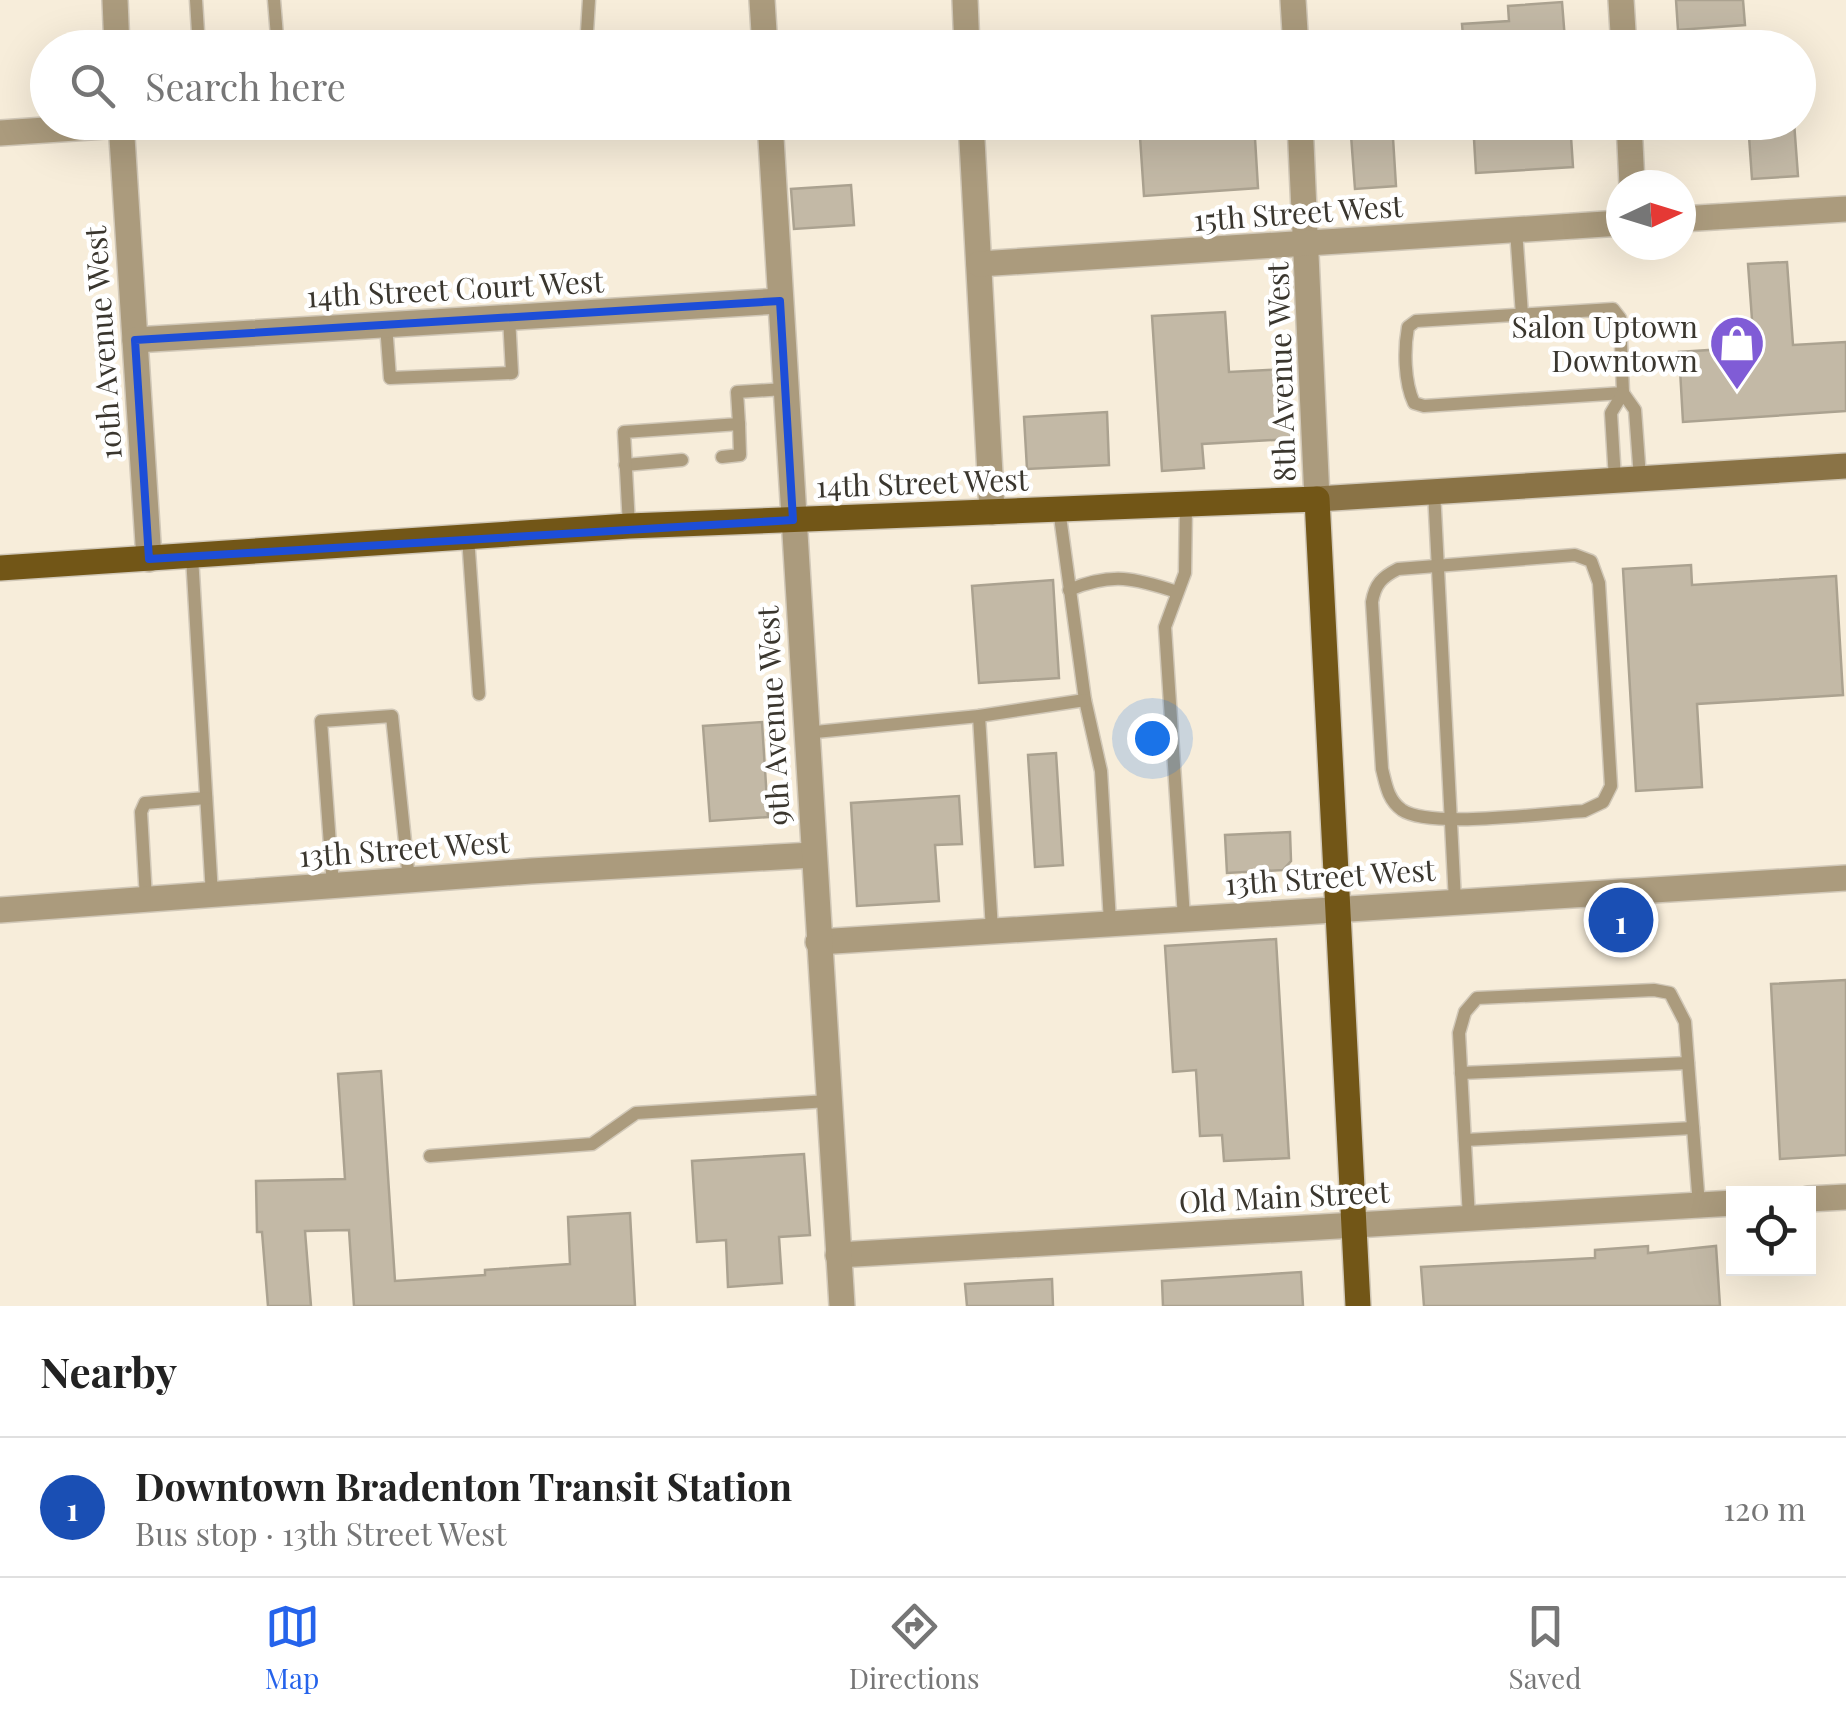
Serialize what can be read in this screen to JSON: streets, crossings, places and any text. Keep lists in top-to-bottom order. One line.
{"streets":{"main road":["14th Street West"],"street":["15th Street West","14th Street Court West","10th Avenue West","8th Avenue West","9th Avenue West","13th Street West","Old Main Street"]},"crossings":[["15th Street West","8th Avenue West"],["14th Street Court West","10th Avenue West"],["14th Street Court West","9th Avenue West"],["10th Avenue West","14th Street West"],["8th Avenue West","14th Street West"],["14th Street West","9th Avenue West"],["9th Avenue West","13th Street West"],["9th Avenue West","Old Main Street"]],"places":{"shop":["Salon Uptown Downtown"]},"north":"right","page":{"search":"Search here","pins":"1","heading":"Nearby","list":[{"mark":"1","name":"Downtown Bradenton Transit Station","note":"Bus stop · 13th Street West","value":"120 m"}],"nav":["Map","Directions","Saved"]}}
